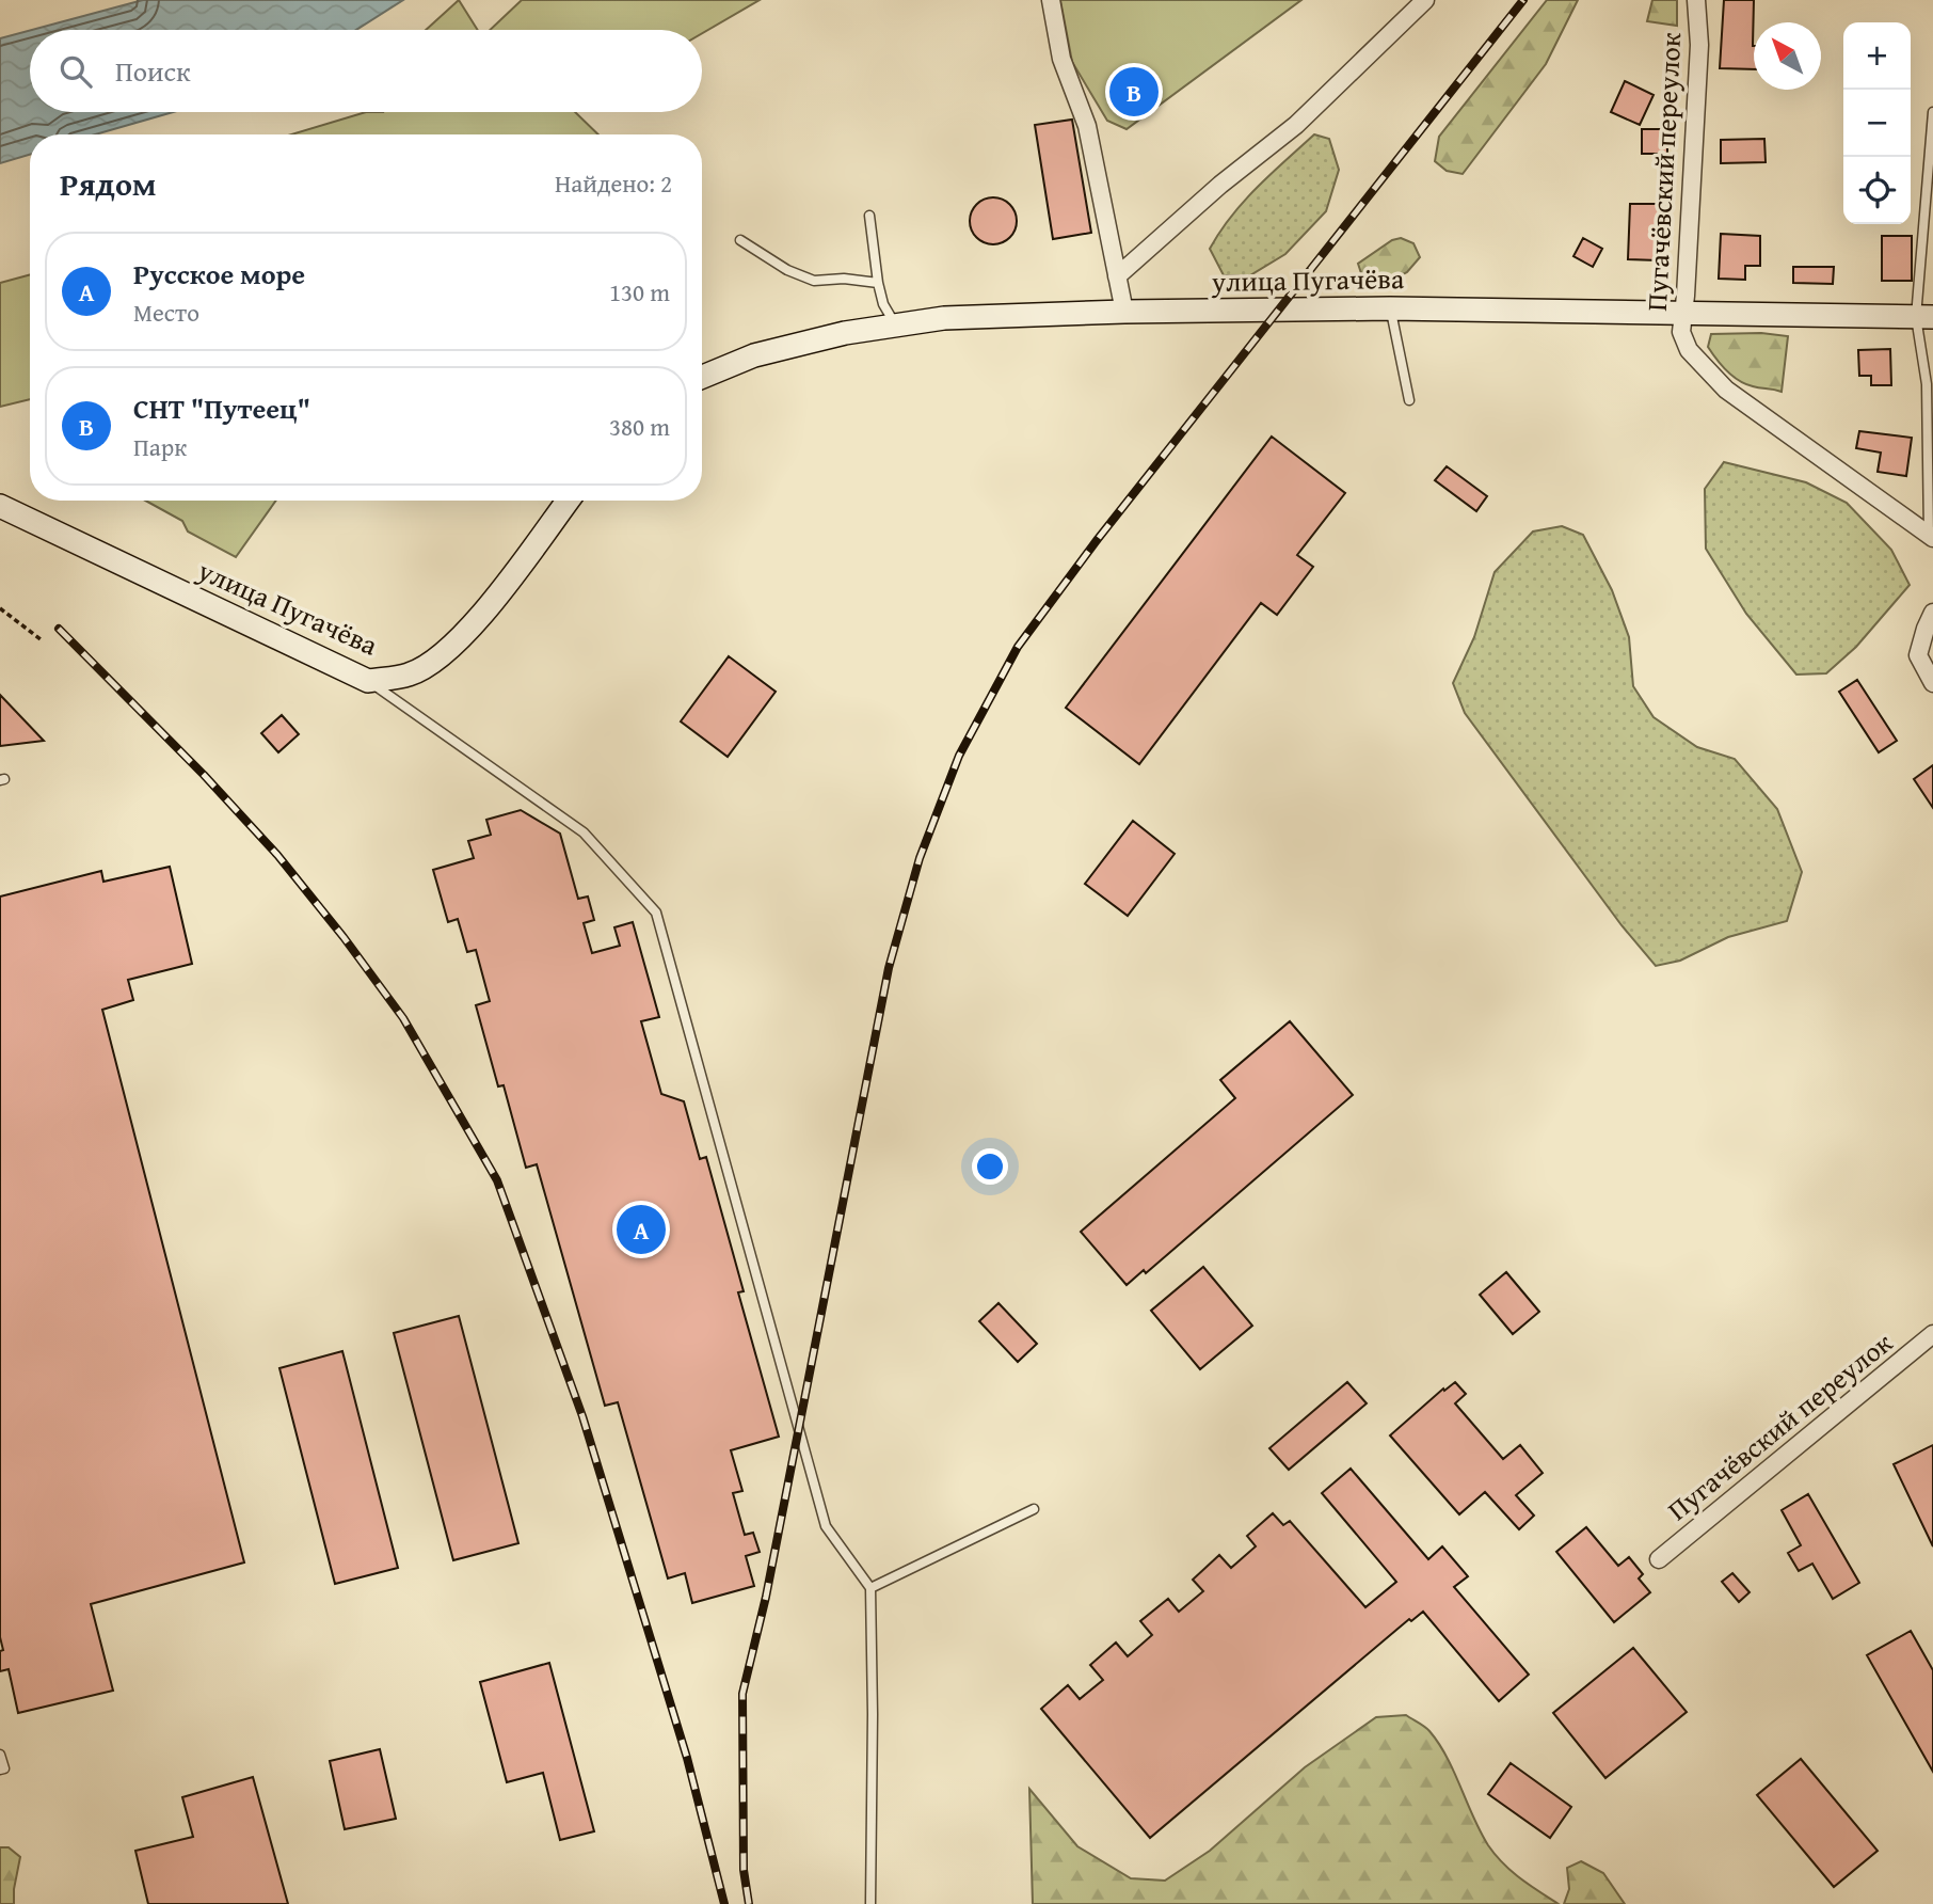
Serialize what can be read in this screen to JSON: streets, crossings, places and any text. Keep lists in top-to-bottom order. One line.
{"streets":{"street":["Пугачёвский переулок","улица Пугачёва"]},"crossings":[["Пугачёвский переулок","улица Пугачёва"]],"north":"top left","page":{"map_buttons":["+","−"],"search":"Поиск","pins":["B","A"],"heading":["Рядом","Найдено: 2"],"list":[{"mark":"A","name":"Русское море","note":"Место","value":"130 m"},{"mark":"B","name":"СНТ \"Путеец\"","note":"Парк","value":"380 m"}]}}
